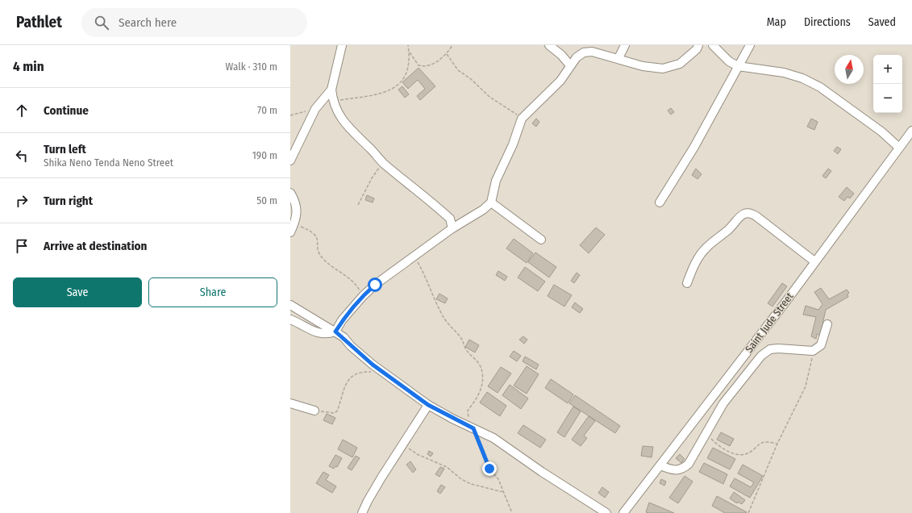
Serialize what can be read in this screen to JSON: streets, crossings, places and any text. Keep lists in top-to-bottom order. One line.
{"streets":{"street":["Saint Jude Street"]},"north":"top","page":{"header":"Pathlet","search":"Search here","nav":["Map","Directions","Saved"],"heading":["4 min","Walk · 310 m"],"map_buttons":["+","−"],"list":[["Continue","70 m"],["Turn left","Shika Neno Tenda Neno Street","190 m"],["Turn right","50 m"],"Arrive at destination"],"buttons":["Save","Share"]}}
